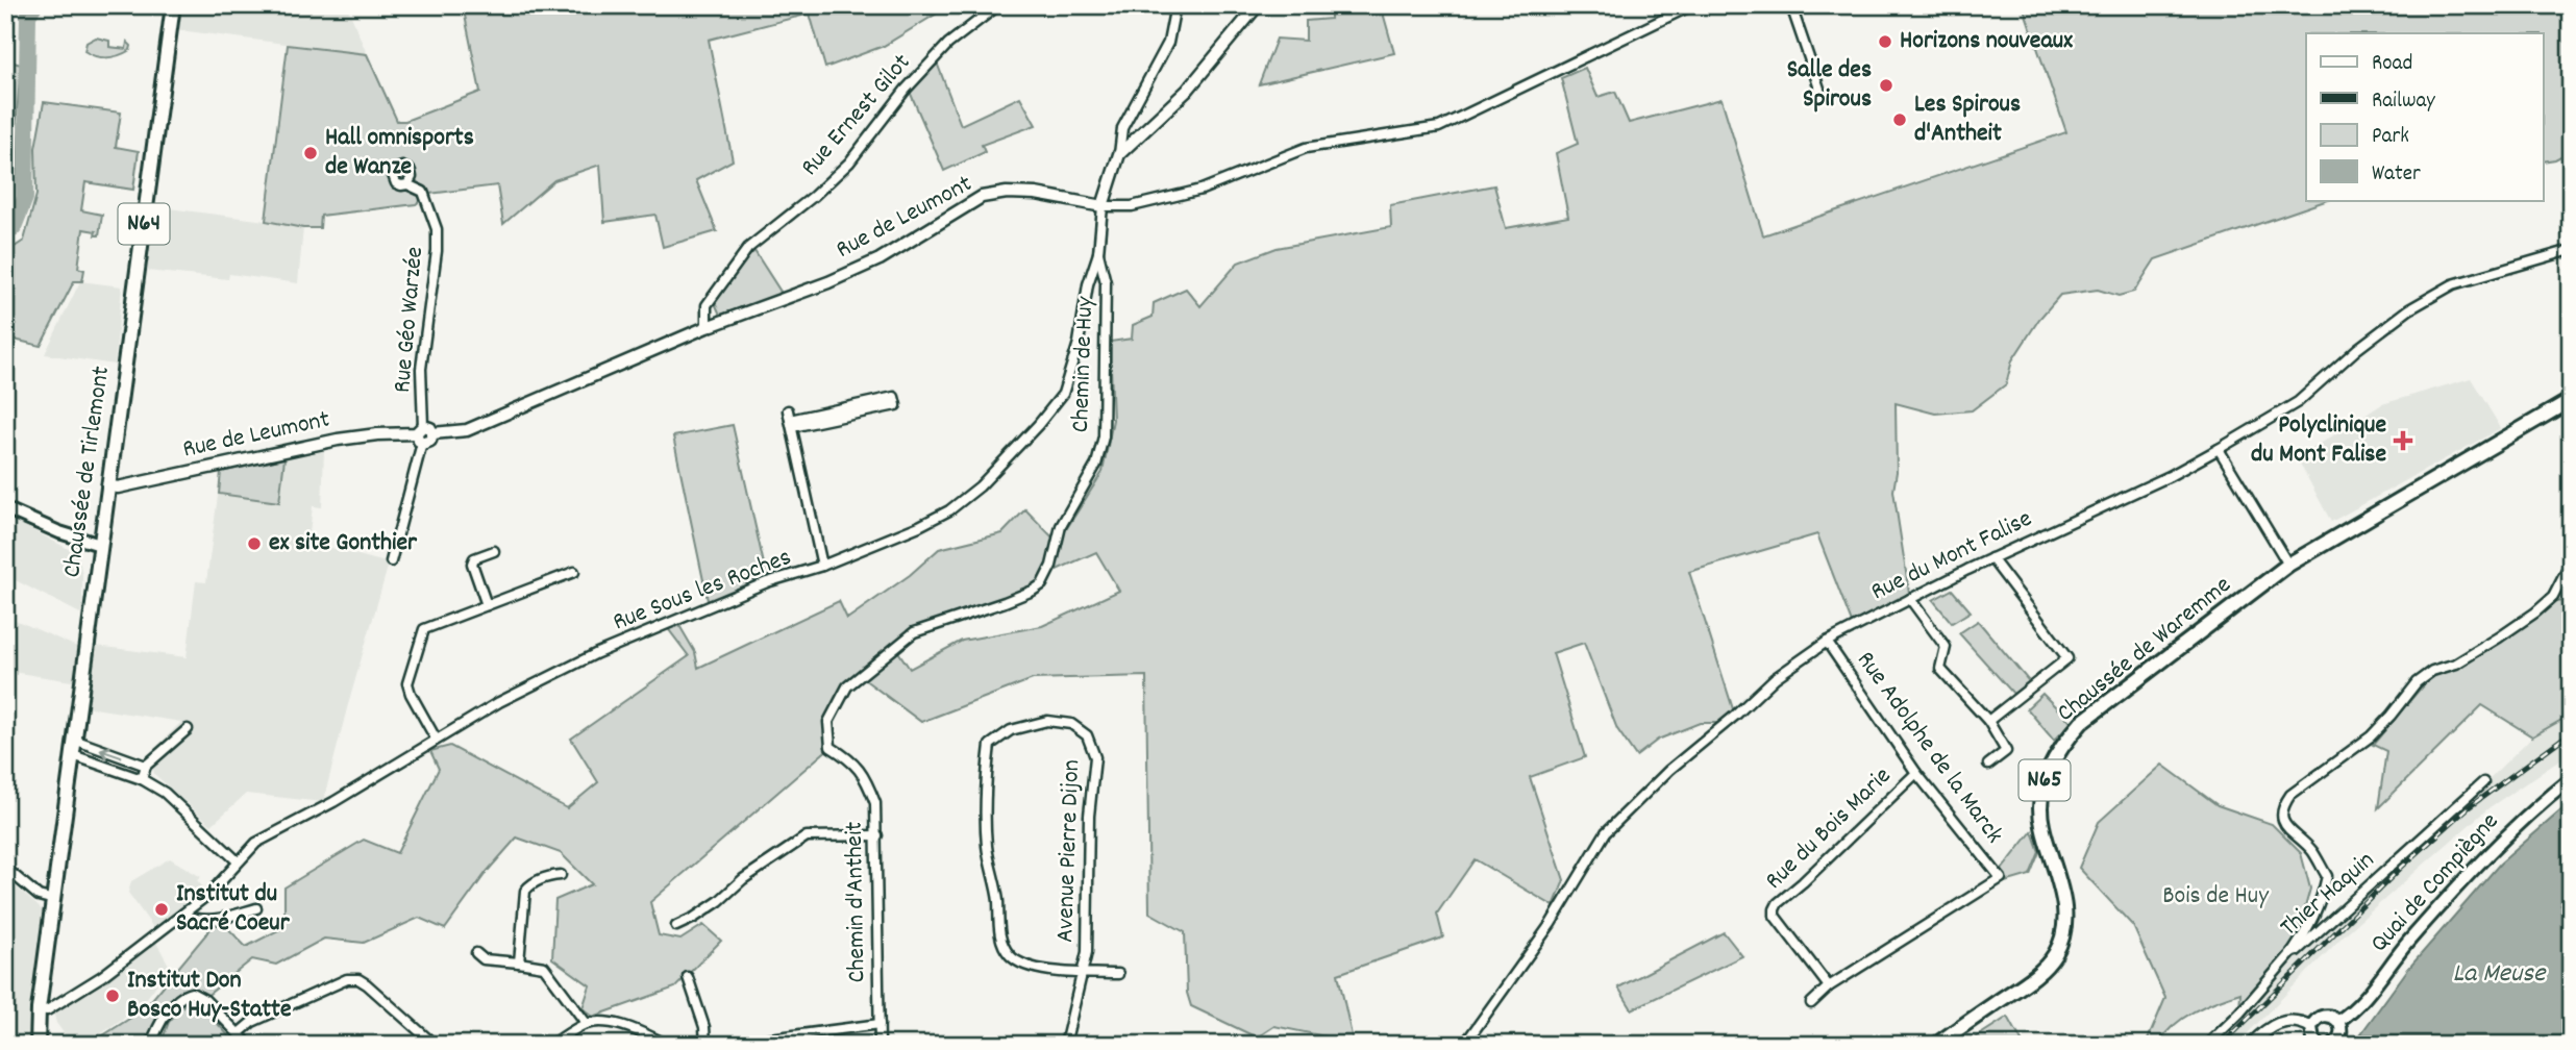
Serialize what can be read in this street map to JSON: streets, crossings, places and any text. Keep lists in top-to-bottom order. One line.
{"streets":{"main road":["N64","Chaussée de Tirlemont","Chaussée de Waremme","N65","Quai de Compiègne"],"street":["Rue Ernest Gilot","Rue de Leumont","Rue Géo Warzée","Chemin de Huy","Rue du Mont Falise","Rue Sous les Roches","Rue Adolphe de la Marck","Rue du Bois Marie","Avenue Pierre Dijon","Thier Haquin","Chemin d'Antheit"]},"crossings":[["Rue Ernest Gilot","Rue de Leumont"],["Rue de Leumont","Rue Géo Warzée"],["Rue de Leumont","Chaussée de Tirlemont"],["Rue de Leumont","Rue Sous les Roches"],["Chemin de Huy","Rue Sous les Roches"],["Chemin de Huy","Chemin d'Antheit"],["Chaussée de Tirlemont","Rue Sous les Roches"],["Rue du Mont Falise","Rue Adolphe de la Marck"],["Rue Adolphe de la Marck","Rue du Bois Marie"]],"water":["La Meuse"],"parks":["Bois de Huy"],"places":{"other":["Horizons nouveaux","Salle des Spirous","Les Spirous d'Antheit","Hall omnisports de Wanze","ex site Gonthier","Institut du Sacré Coeur","Institut Don Bosco Huy-Statte"],"health":["Polyclinique du Mont Falise"]},"legend":["Road","Railway","Park","Water"]}
